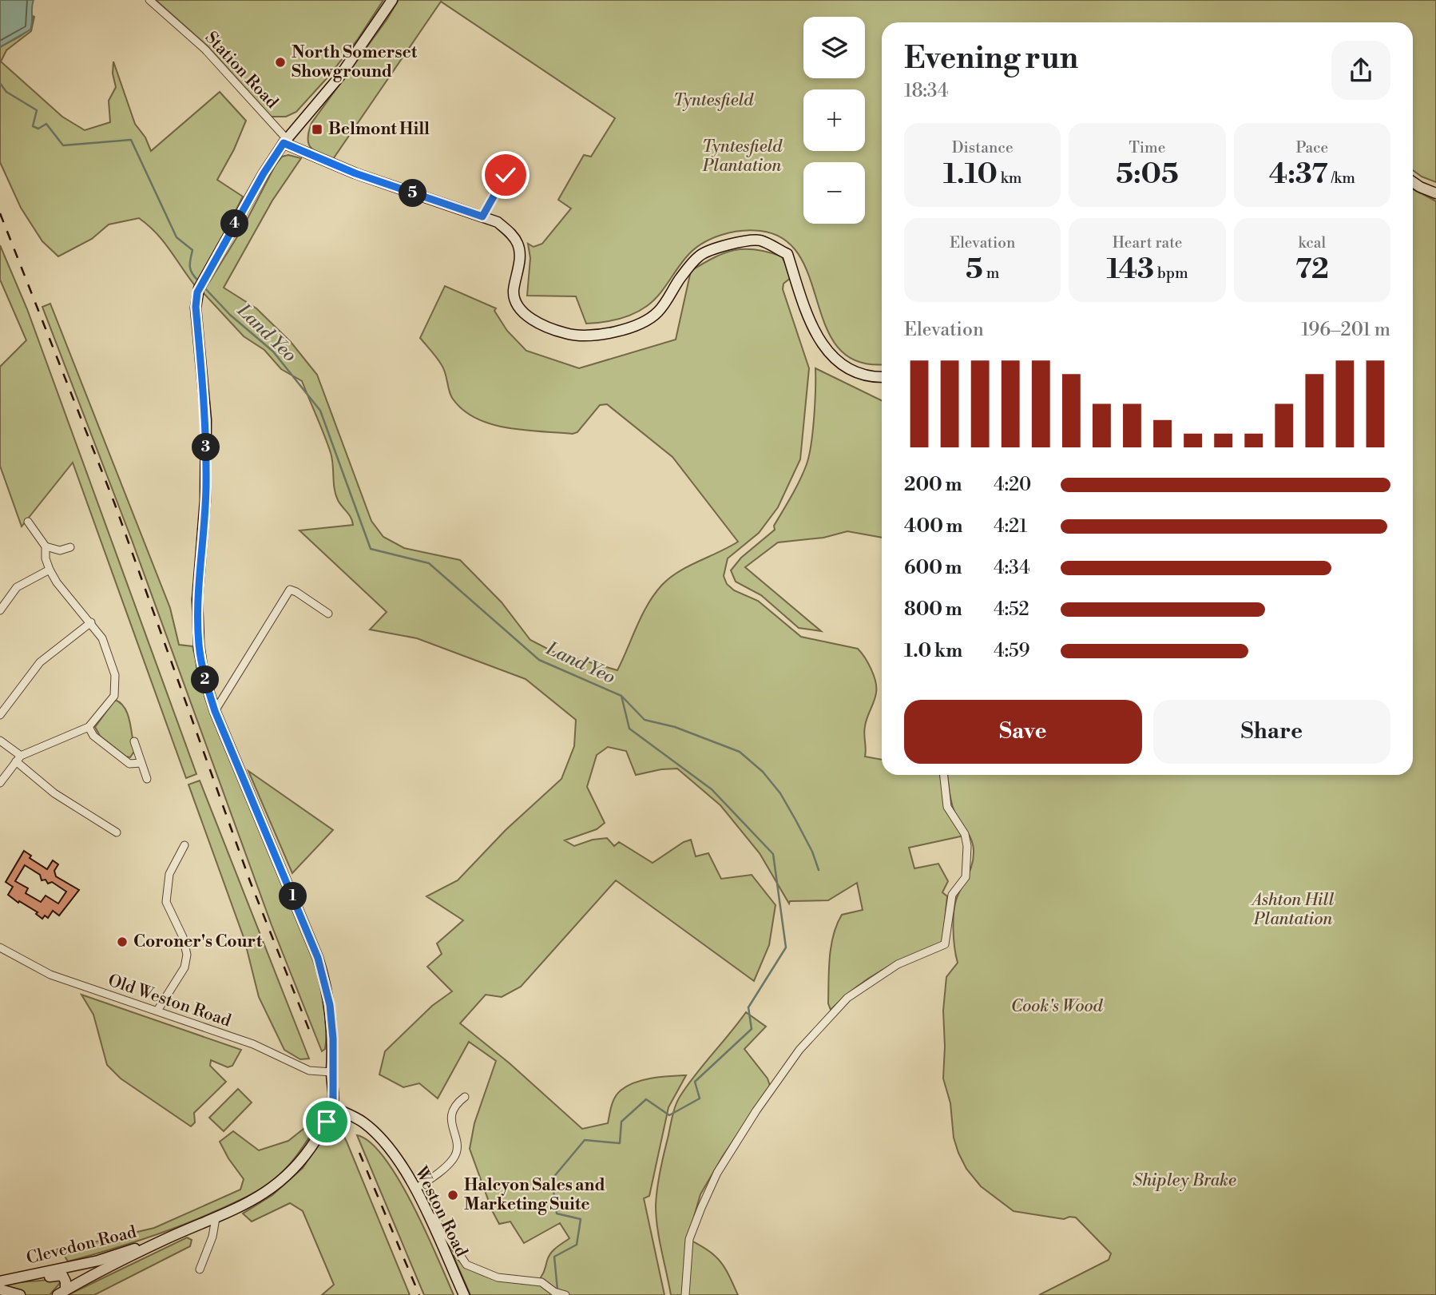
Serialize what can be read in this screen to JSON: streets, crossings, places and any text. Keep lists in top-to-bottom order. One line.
{"streets":{"main road":["Weston Road","Clevedon Road"],"street":["Station Road","Old Weston Road"]},"crossings":[["Weston Road","Clevedon Road"]],"water":["Land Yeo"],"parks":["Tyntesfield","Tyntesfield Plantation","Ashton Hill Plantation","Cook's Wood","Shipley Brake"],"places":{"other":["North Somerset Showground","Coroner's Court","Halcyon Sales and Marketing Suite"],"transit":["Belmont Hill"]},"page":{"map_buttons":["+","−"],"heading":["Evening run","18:34"],"stats":[["Distance","1.10 km"],["Time","5:05"],["Pace","4:37 /km"],["Elevation","5 m"],["Heart rate","143 bpm"],["kcal","72"]],"pins":["5","4","3","2","1"],"chart":["Elevation","196–201 m"],"list":[{"name":"200 m","note":"4:20"},{"name":"400 m","note":"4:21"},{"name":"600 m","note":"4:34"},{"name":"800 m","note":"4:52"},{"name":"1.0 km","note":"4:59"}],"buttons":["Save","Share"]}}
